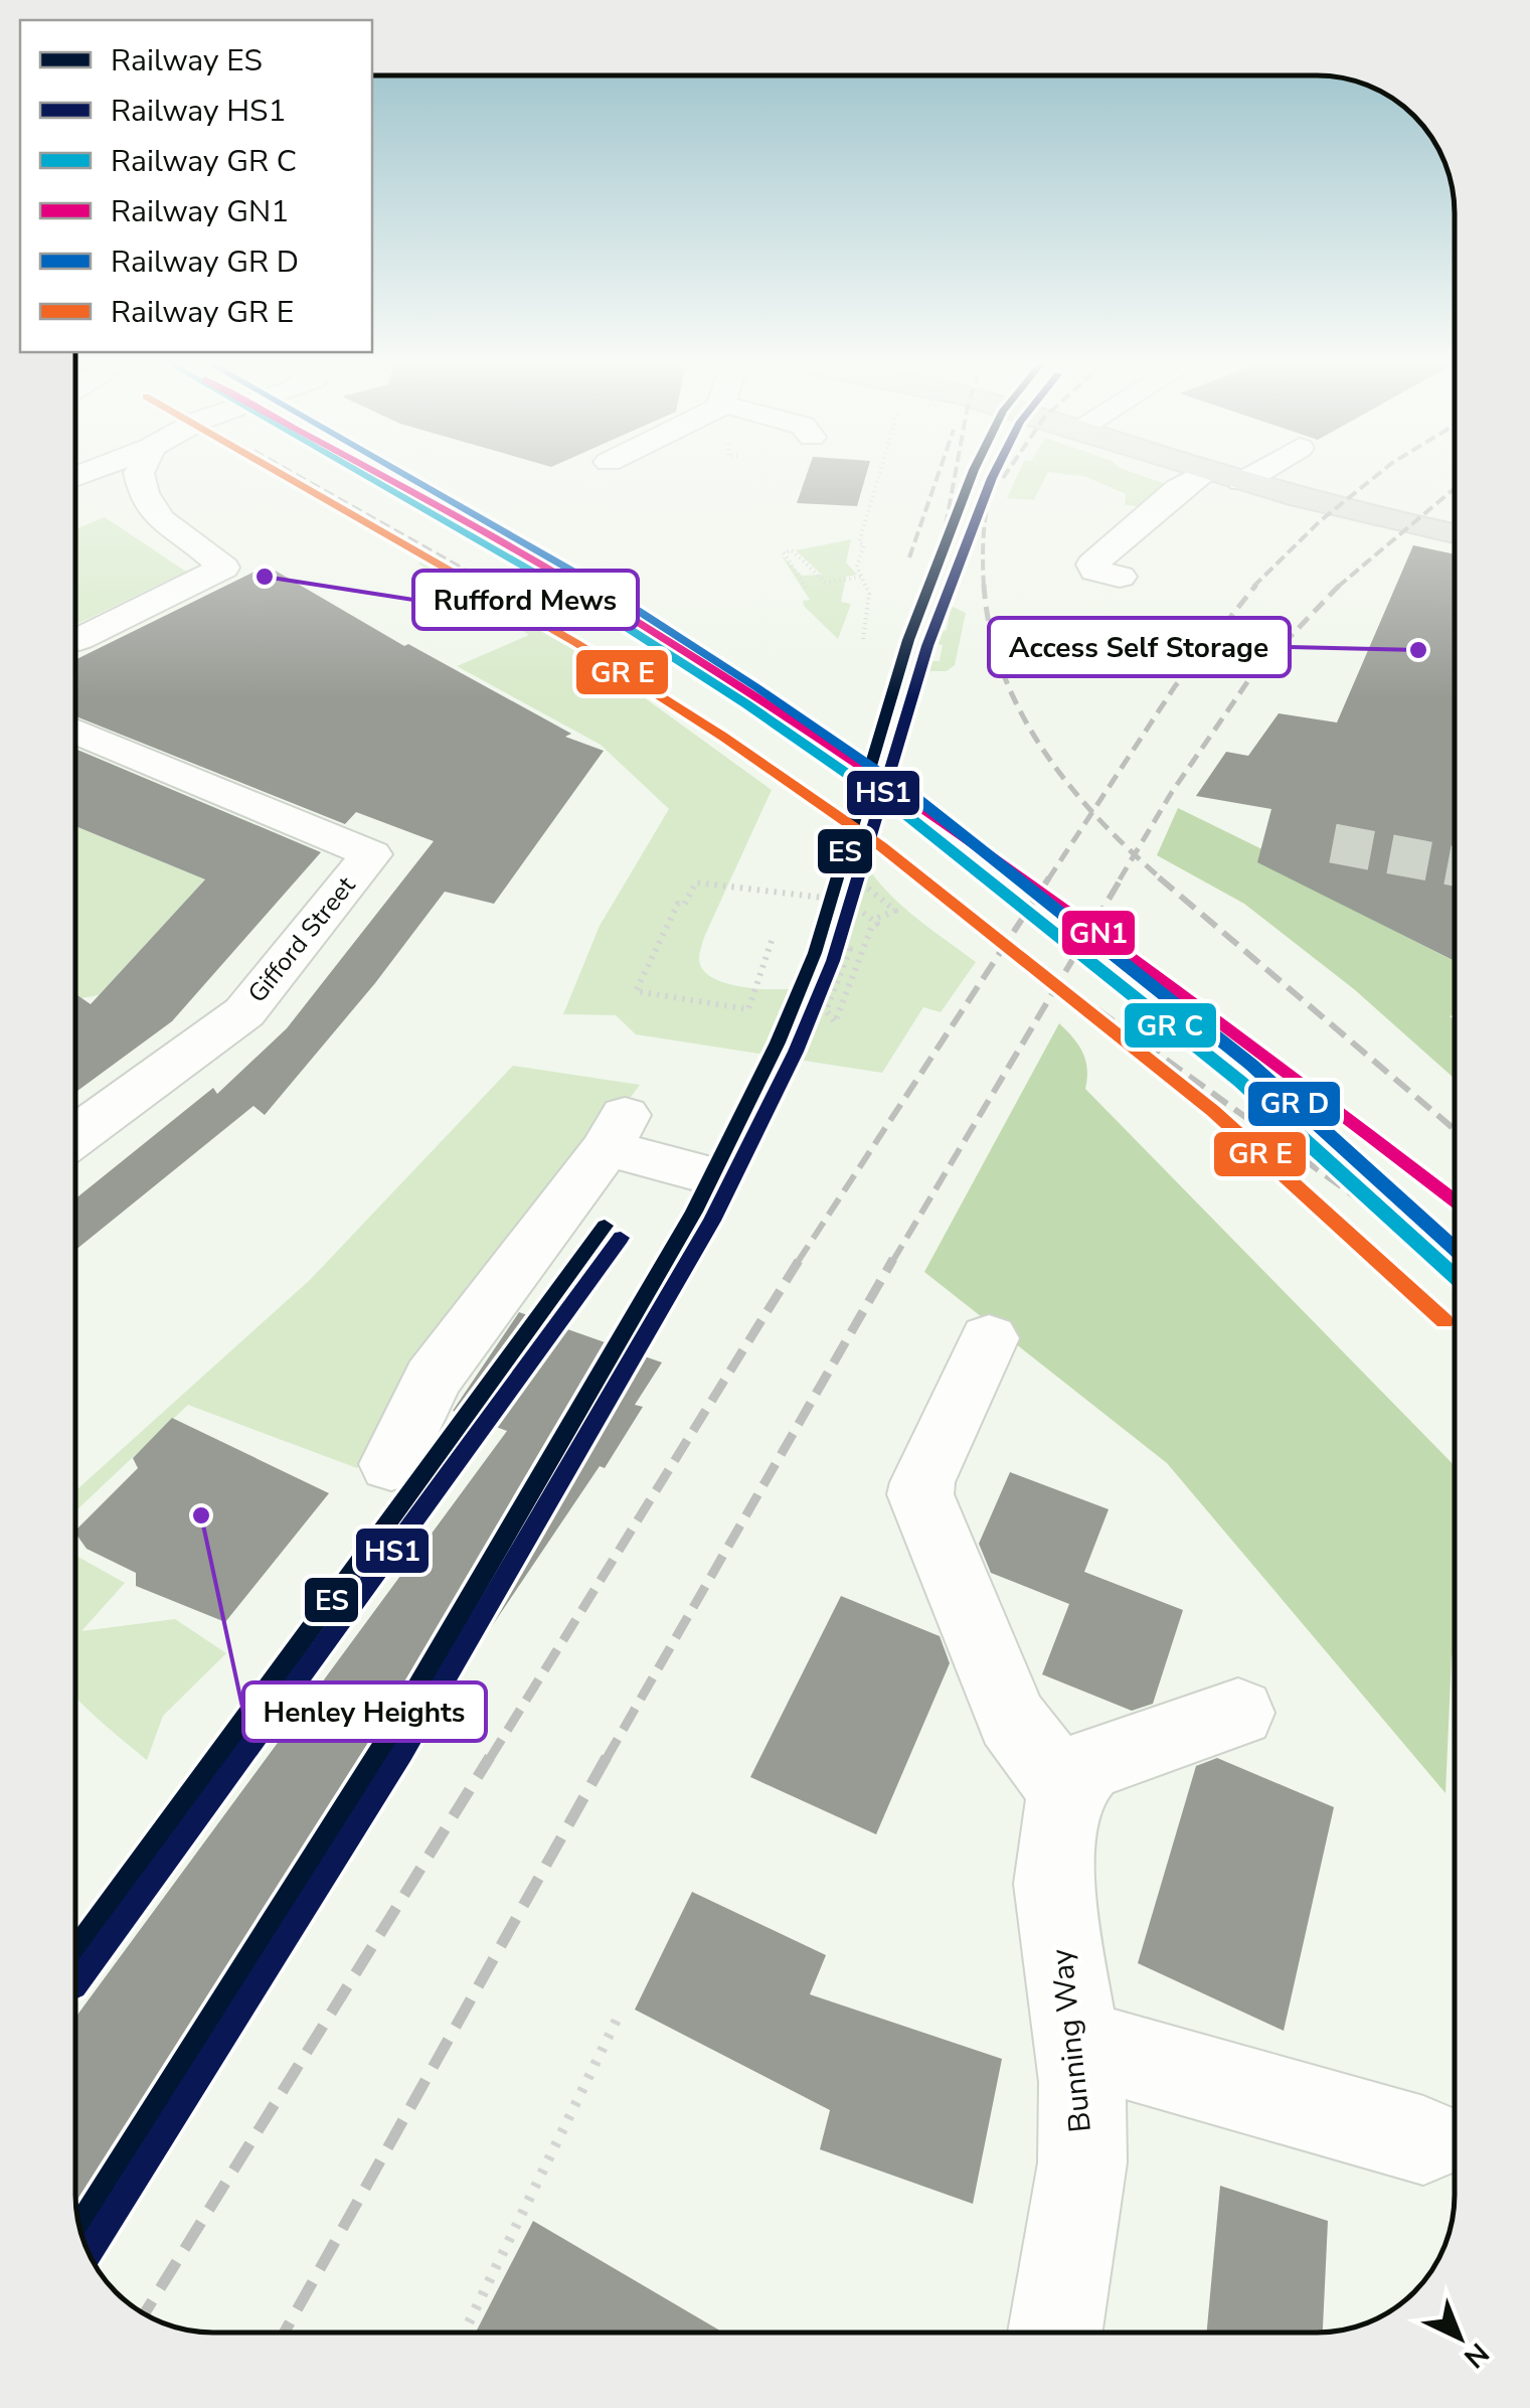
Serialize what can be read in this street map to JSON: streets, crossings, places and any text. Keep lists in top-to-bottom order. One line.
{"streets":{"street":["Gifford Street","Bunning Way"]},"places":["Rufford Mews","Access Self Storage","Henley Heights"],"lines":["rail line ES","rail line HS1","rail line GN1"],"legend":["Railway ES","Railway HS1","Railway GR C","Railway GN1","Railway GR D","Railway GR E"],"north":"bottom right"}
